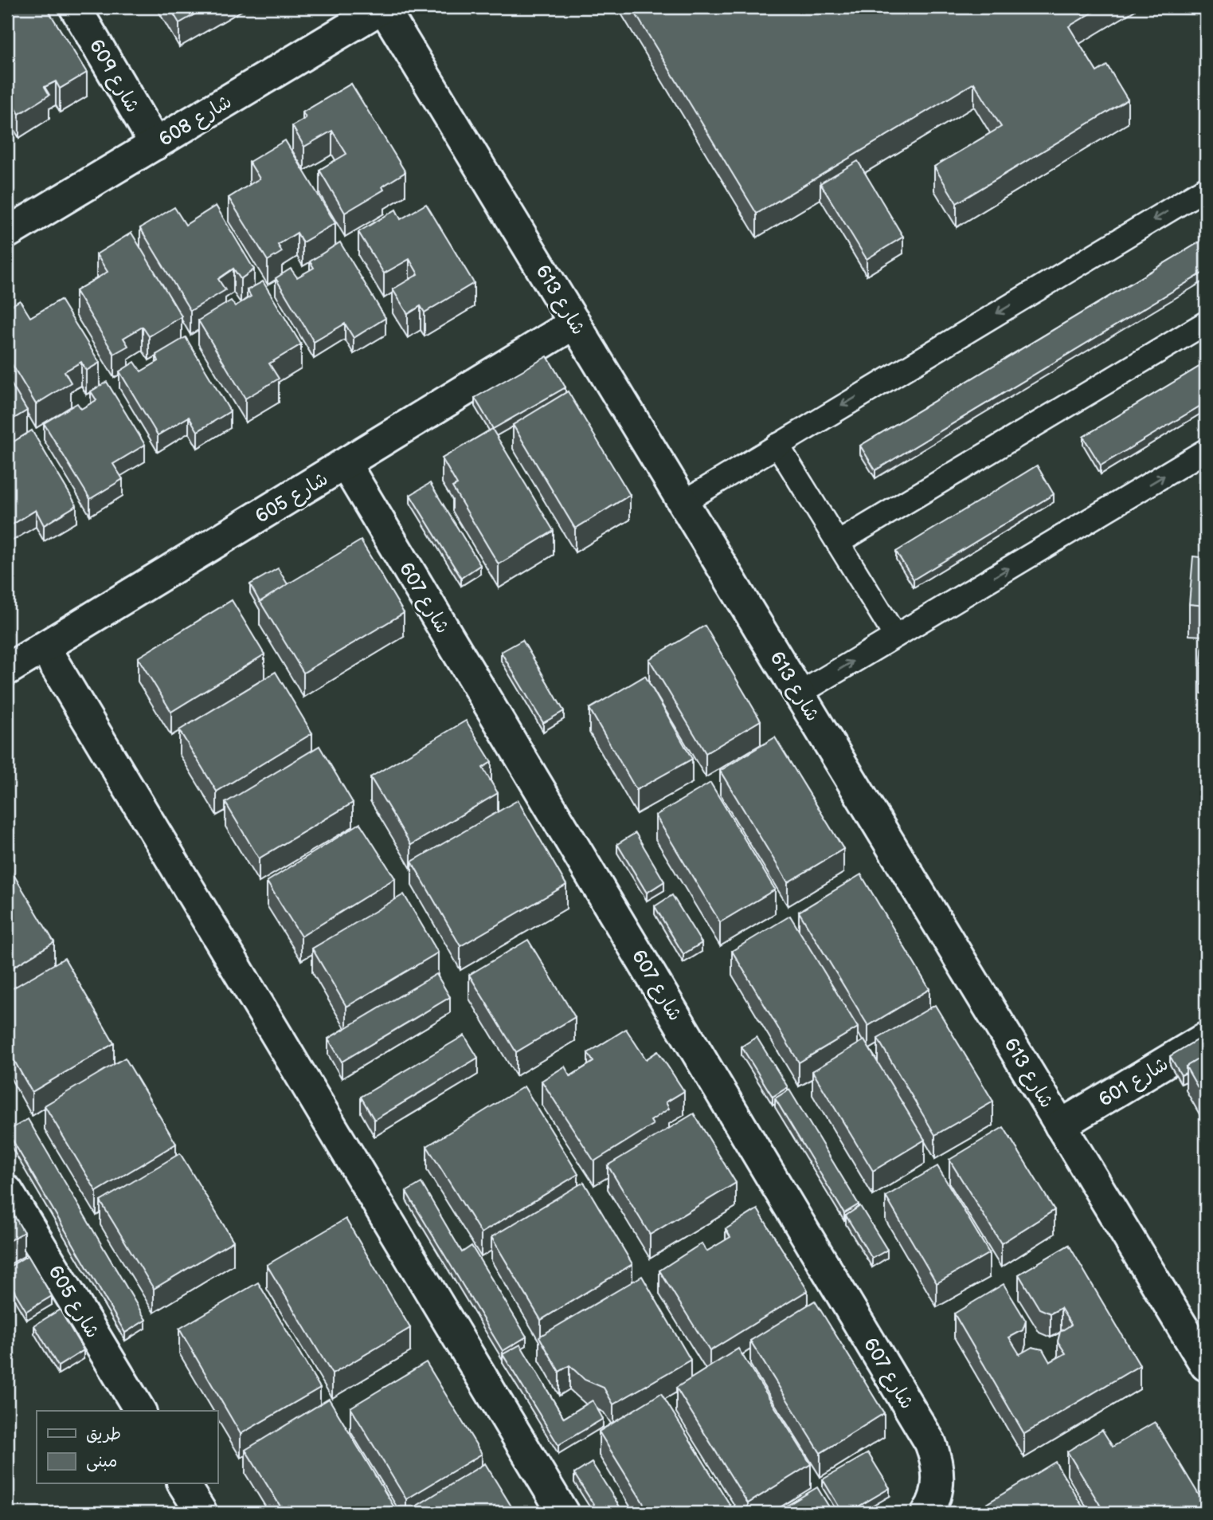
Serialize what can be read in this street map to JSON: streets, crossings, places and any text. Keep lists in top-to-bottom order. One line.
{"streets":{"street":["شارع 609","شارع 608","شارع 613","شارع 605","شارع 607","شارع 601"]},"crossings":[["شارع 609","شارع 608"],["شارع 608","شارع 613"],["شارع 613","شارع 605"],["شارع 613","شارع 601"],["شارع 605","شارع 607"]],"legend":["طريق","مبنى"]}
